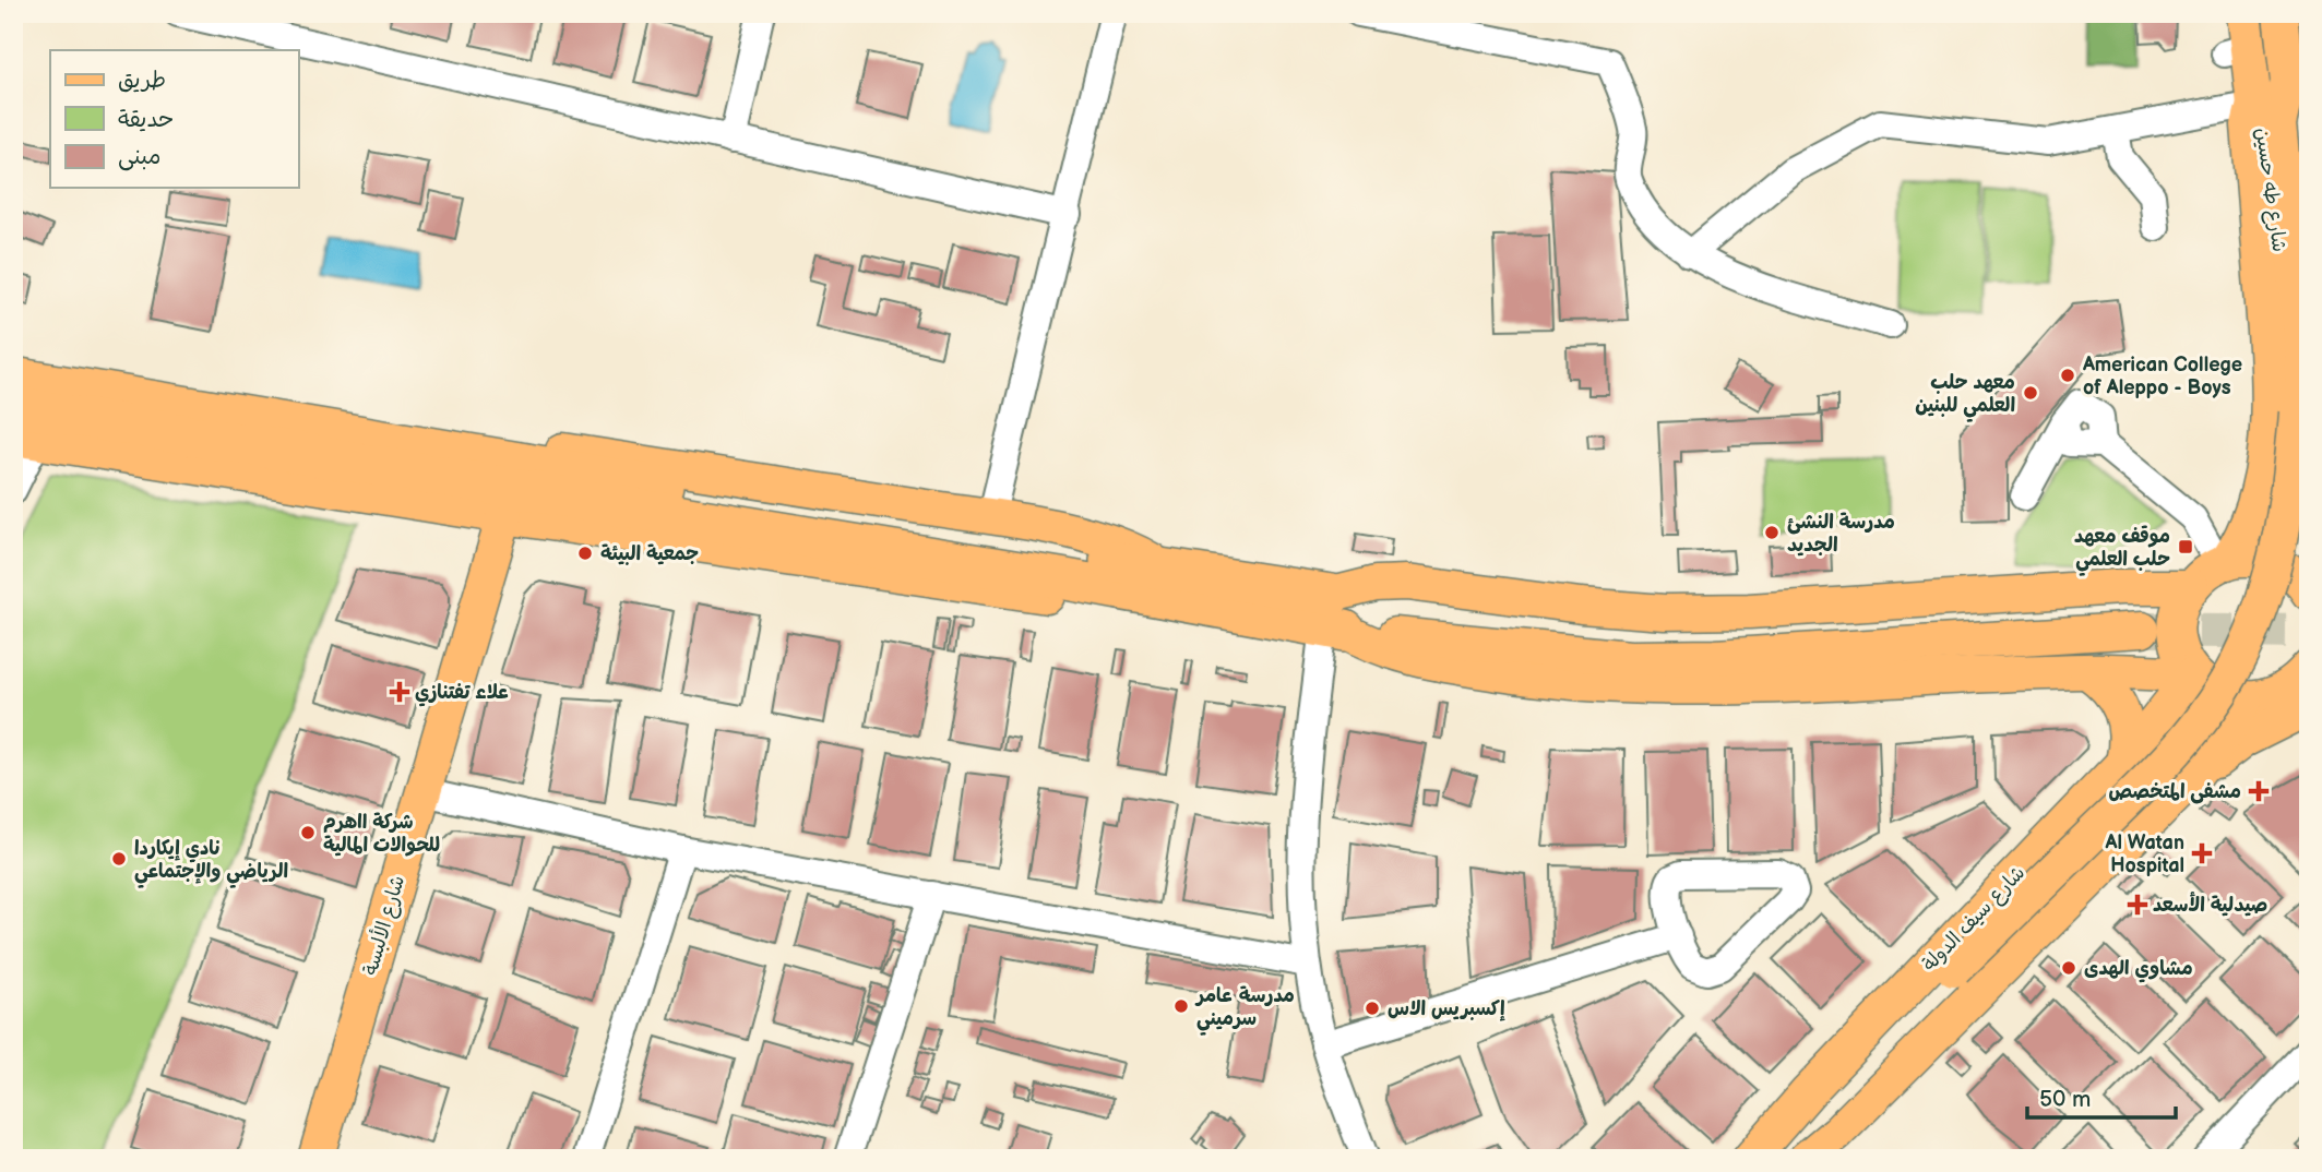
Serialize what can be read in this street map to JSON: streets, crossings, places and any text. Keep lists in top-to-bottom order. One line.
{"streets":{"main road":["شارع طه حسين","شارع سيف الدولة","شارع الألبسة"]},"places":{"other":["American College of Aleppo - Boys","معهد حلب العلمي للبنين","مدرسة النشئ الجديد","جمعية البيئة","شركة ااهرم للحوالات المالية","نادي إيكاردا الرياضي والإجتماعي","مشاوي الهدى","مدرسة عامر سرميني","إكسبريس الاس"],"transit":["موقف معهد حلب العلمي"],"health":["علاء تفتنازي","مشفى المتخصص","Al Watan Hospital","صيدلية الأسعد"]},"legend":["طريق","حديقة","مبنى"],"scale_bar":"50 m"}
